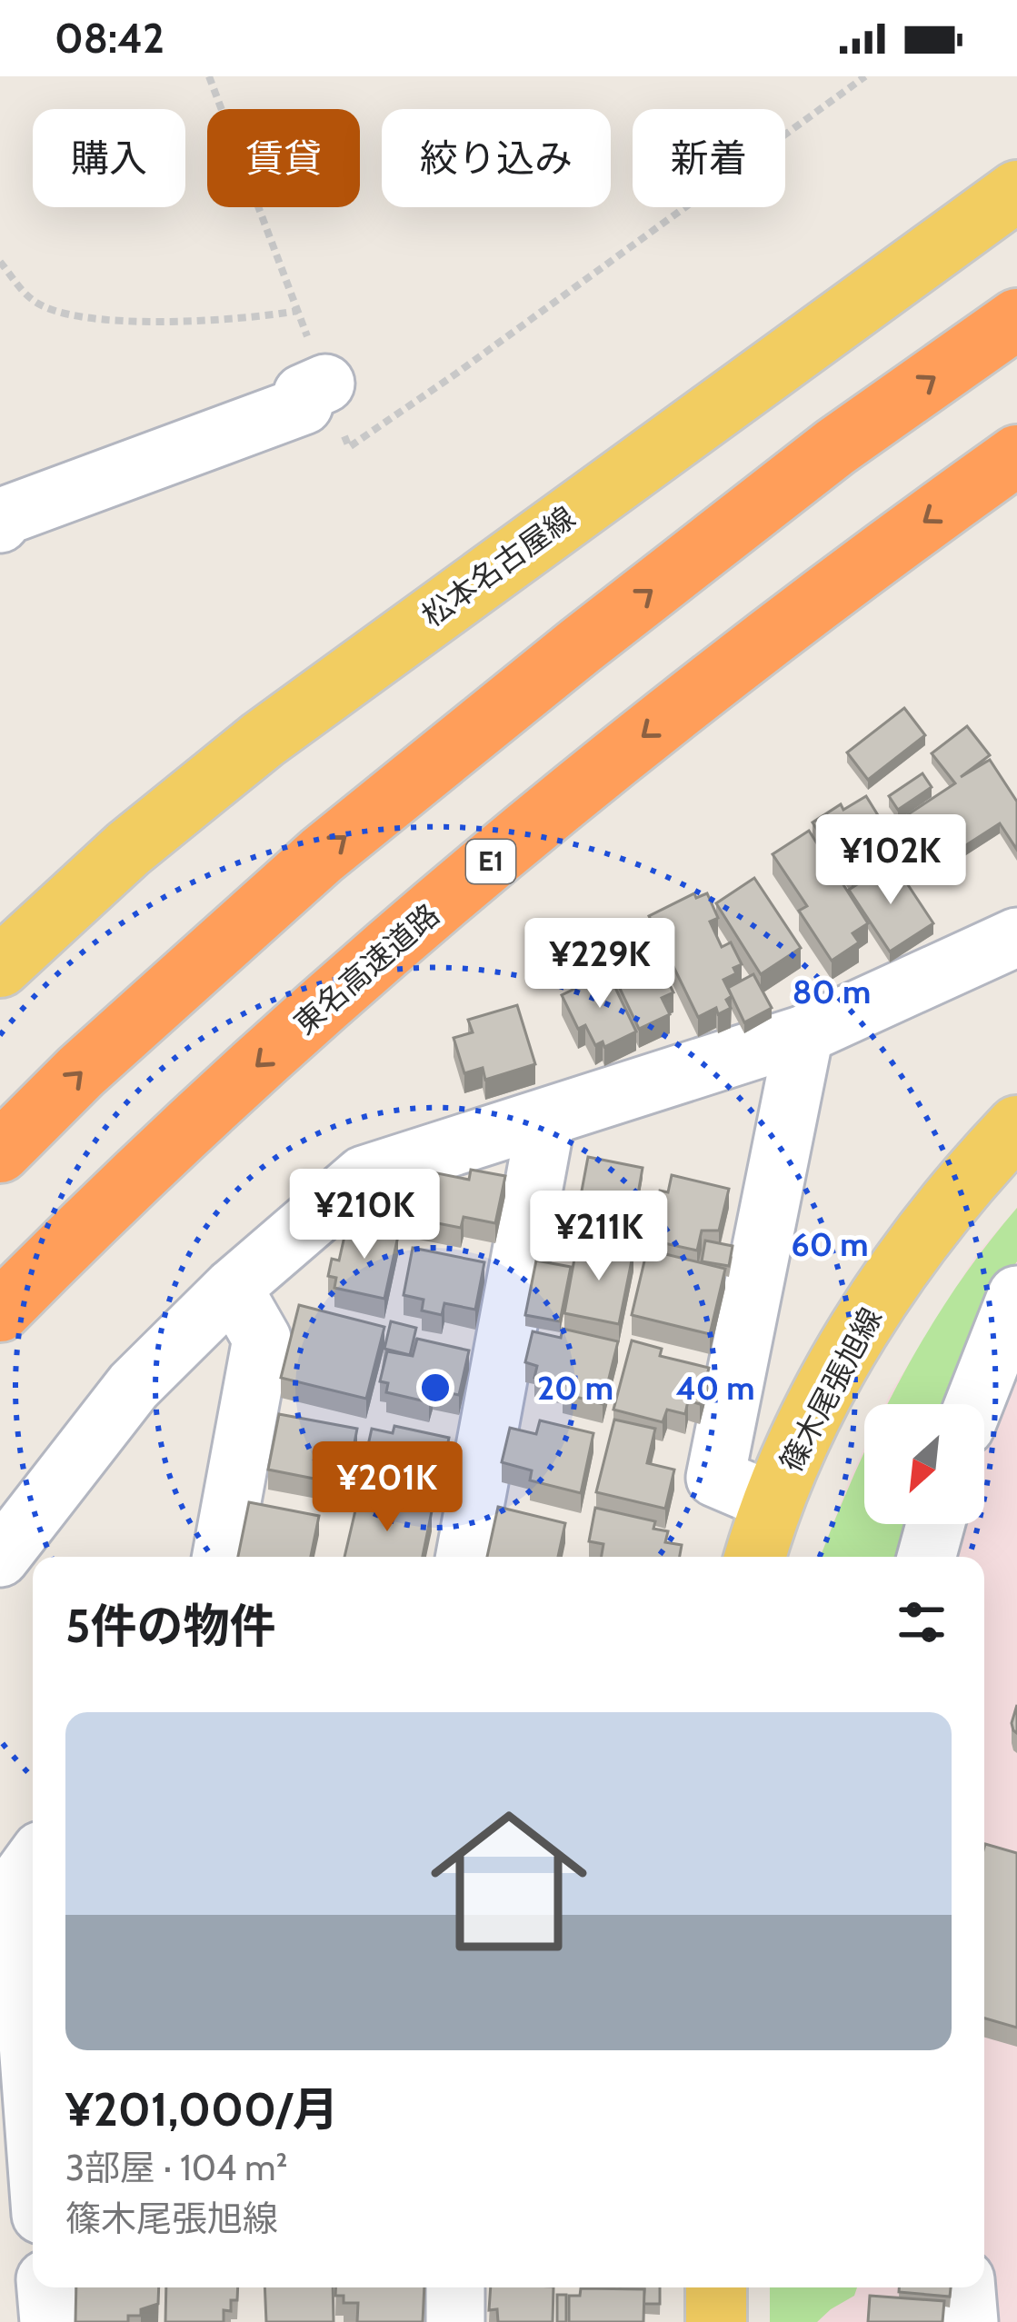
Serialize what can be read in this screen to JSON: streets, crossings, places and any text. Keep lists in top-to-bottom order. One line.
{"streets":{"highway":["E1","東名高速道路"],"main road":["松本名古屋線","篠木尾張旭線"]},"north":"bottom left","page":{"status":"08:42","chip":["購入","賃貸","絞り込み","新着"],"price":["¥102K","¥229K","¥210K","¥211K","¥201K"],"heading":"5件の物件","list":[{"name":"¥201,000/月","note":"3部屋 · 104 m² · 篠木尾張旭線"}]},"rings":["80 m","60 m","20 m","40 m"]}
